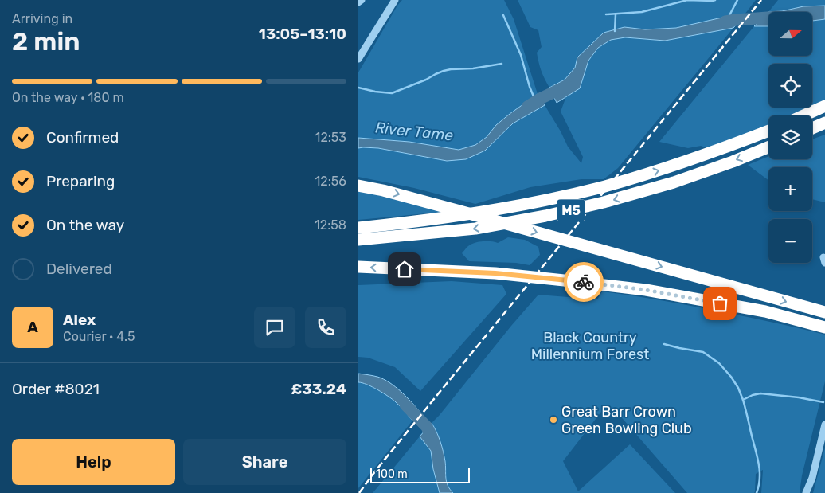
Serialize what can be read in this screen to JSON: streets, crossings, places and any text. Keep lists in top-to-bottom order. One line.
{"streets":{"highway":["M5"]},"water":["River Tame"],"parks":["Black Country Millennium Forest"],"places":["Great Barr Crown Green Bowling Club"],"scale_bar":"100 m","north":"right","page":{"heading":["2 min","Arriving in","13:05–13:10"],"panel":["Alex","Courier · 4.5","Order #8021","£33.24"],"map_buttons":["+","−"],"bar":"On the way · 180 m","list":[["Confirmed","12:53"],["Preparing","12:56"],["On the way","12:58"],"Delivered"],"round":"A","buttons":["Help","Share"],"scale":"100 m"}}
